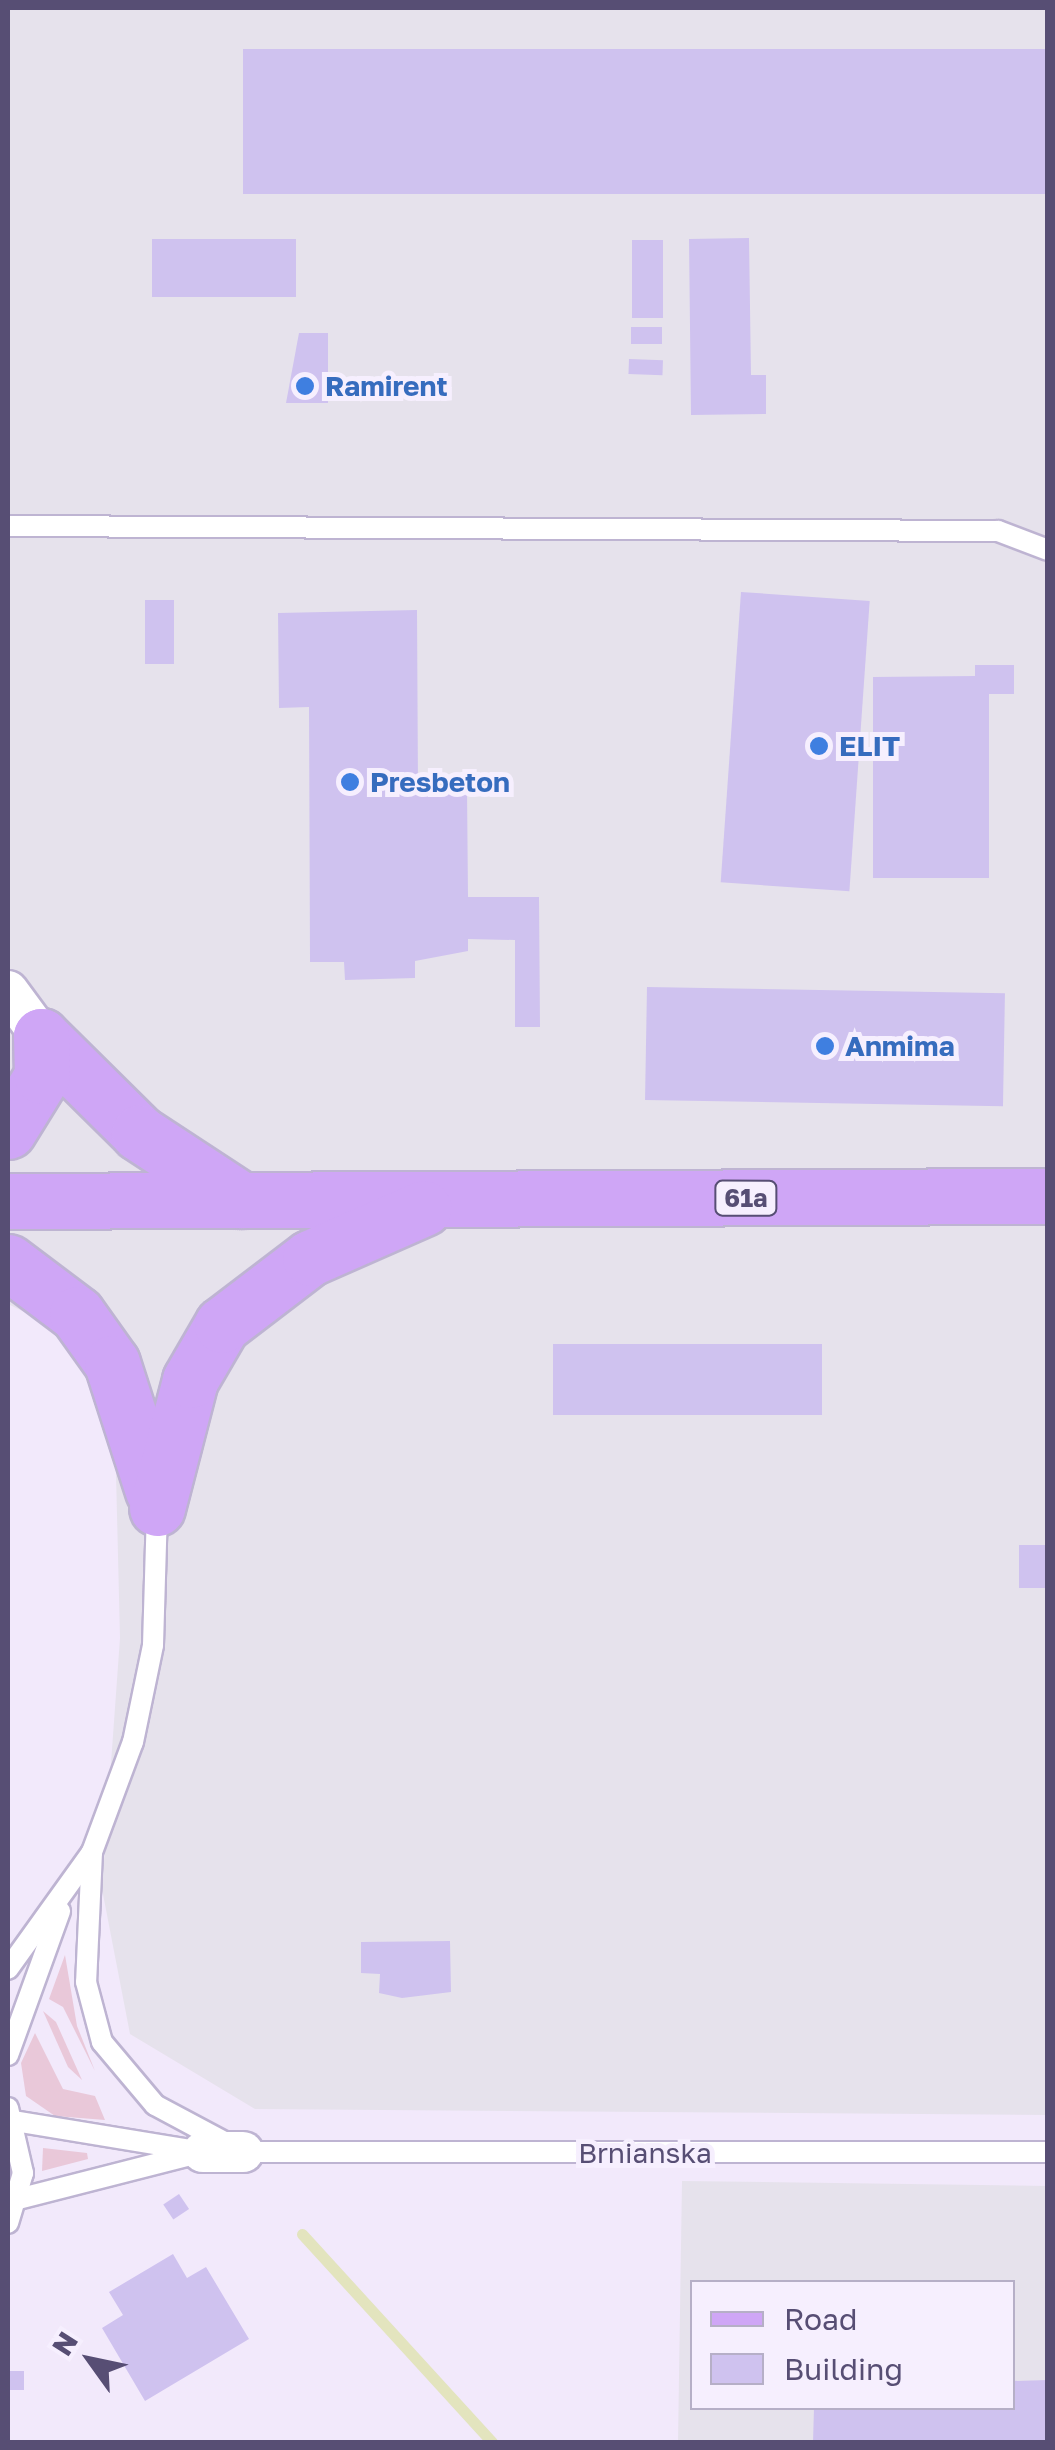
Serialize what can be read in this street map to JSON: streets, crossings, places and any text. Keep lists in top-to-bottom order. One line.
{"streets":{"main road":["61a"],"lane":["Brnianska"]},"places":["Ramirent","ELIT","Presbeton","Anmima"],"legend":["Road","Building"],"north":"top left"}
